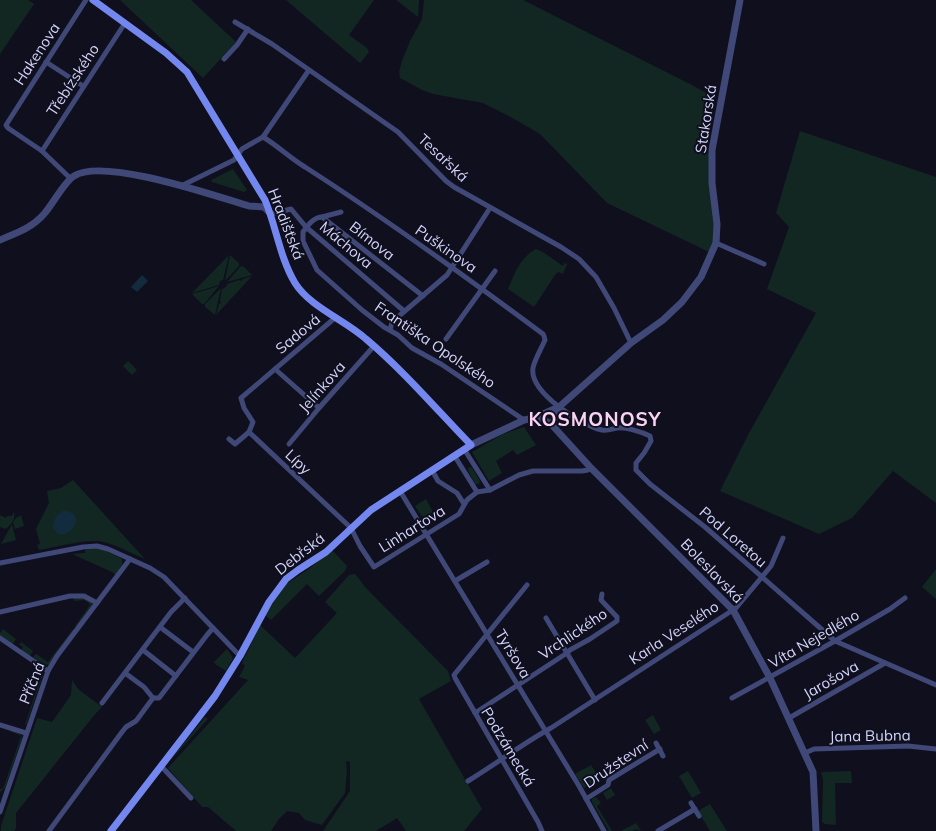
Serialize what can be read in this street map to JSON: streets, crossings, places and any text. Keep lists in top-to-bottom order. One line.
{"streets":{"main road":["Hradišťská","Debřská"],"street":["Hakenova","Třebízského","Stakorská","Tesařská","Bímova","Máchova","Puškinova","Sadová","Františka Opolského","Jelínkova","Lípy","Linhartova","Pod Loretou","Boleslavská","Karla Veselého","Vrchlického","Víta Nejedlého","Tyršova","Jarošova","Příčná","Jana Bubna","Podzámecká","Družstevní"]},"crossings":[["Hakenova","Třebízského"],["Třebízského","Hradišťská"],["Stakorská","Tesařská"],["Stakorská","Puškinova"],["Stakorská","Pod Loretou"],["Hradišťská","Máchova"],["Hradišťská","Sadová"],["Hradišťská","Jelínkova"],["Hradišťská","Debřská"],["Máchova","Františka Opolského"],["Puškinova","Pod Loretou"],["Sadová","Jelínkova"],["Sadová","Lípy"],["Lípy","Linhartova"],["Lípy","Debřská"],["Linhartova","Debřská"],["Linhartova","Tyršova"],["Pod Loretou","Karla Veselého"],["Pod Loretou","Víta Nejedlého"],["Pod Loretou","Jarošova"],["Debřská","Tyršova"],["Boleslavská","Karla Veselého"],["Boleslavská","Víta Nejedlého"],["Boleslavská","Jarošova"],["Boleslavská","Jana Bubna"],["Karla Veselého","Tyršova"],["Karla Veselého","Podzámecká"],["Vrchlického","Tyršova"],["Vrchlického","Podzámecká"],["Tyršova","Podzámecká"],["Tyršova","Družstevní"]],"districts":["KOSMONOSY"]}
